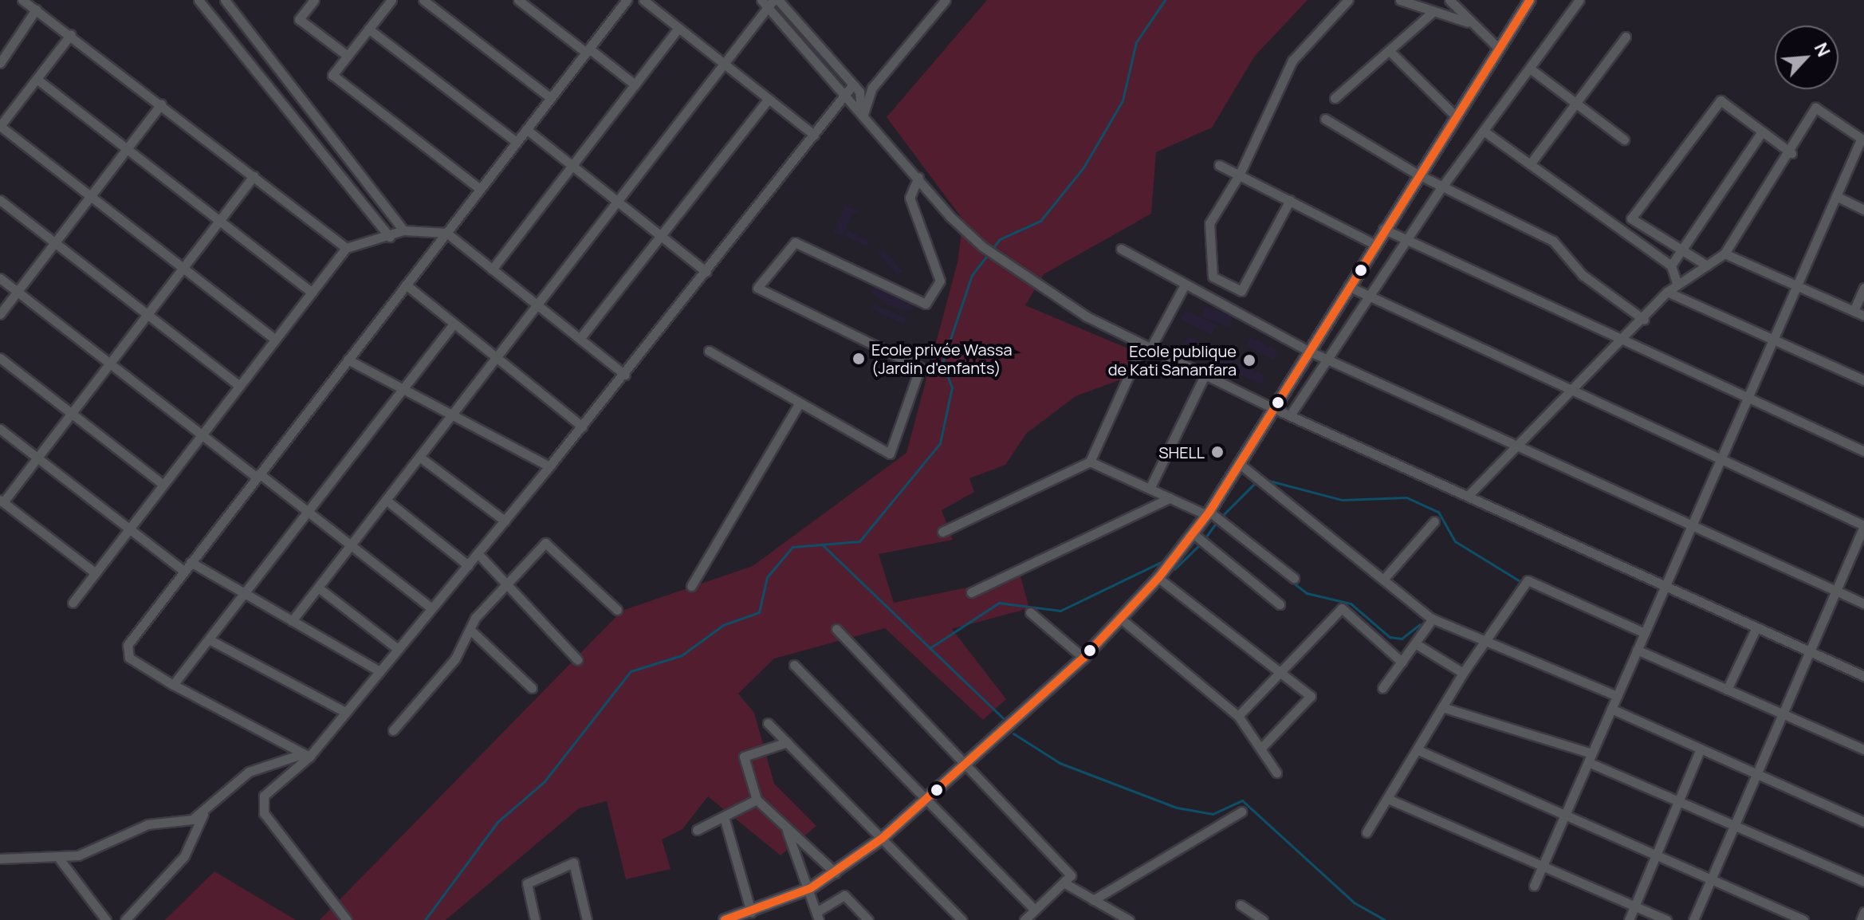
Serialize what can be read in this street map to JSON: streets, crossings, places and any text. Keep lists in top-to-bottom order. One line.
{"places":["Ecole privée Wassa (Jardin d'enfants)","Ecole publique de Kati Sananfara","SHELL"],"north":"top right"}
